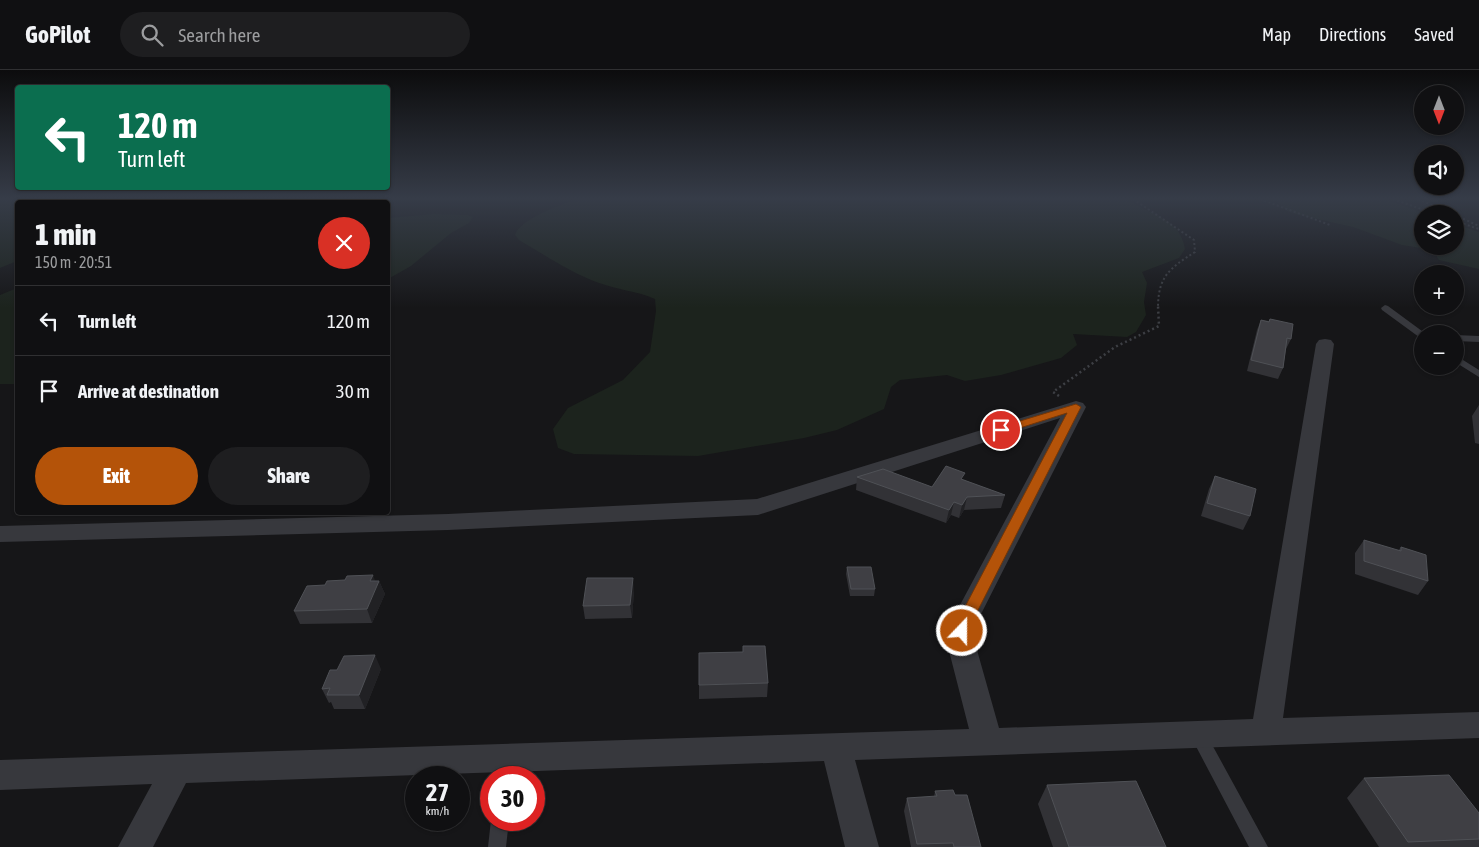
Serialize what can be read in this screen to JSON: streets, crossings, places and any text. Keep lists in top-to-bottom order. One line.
{"north":"bottom","page":{"header":"GoPilot","search":"Search here","nav":["Map","Directions","Saved"],"map_buttons":["+","−"],"turn":["120 m","Turn left"],"heading":["1 min","150 m · 20:51"],"list":[{"name":"Turn left","value":"120 m"},{"name":"Arrive at destination","value":"30 m"}],"buttons":["Exit","Share"],"speed":"27 km/h","limit":"30"}}
